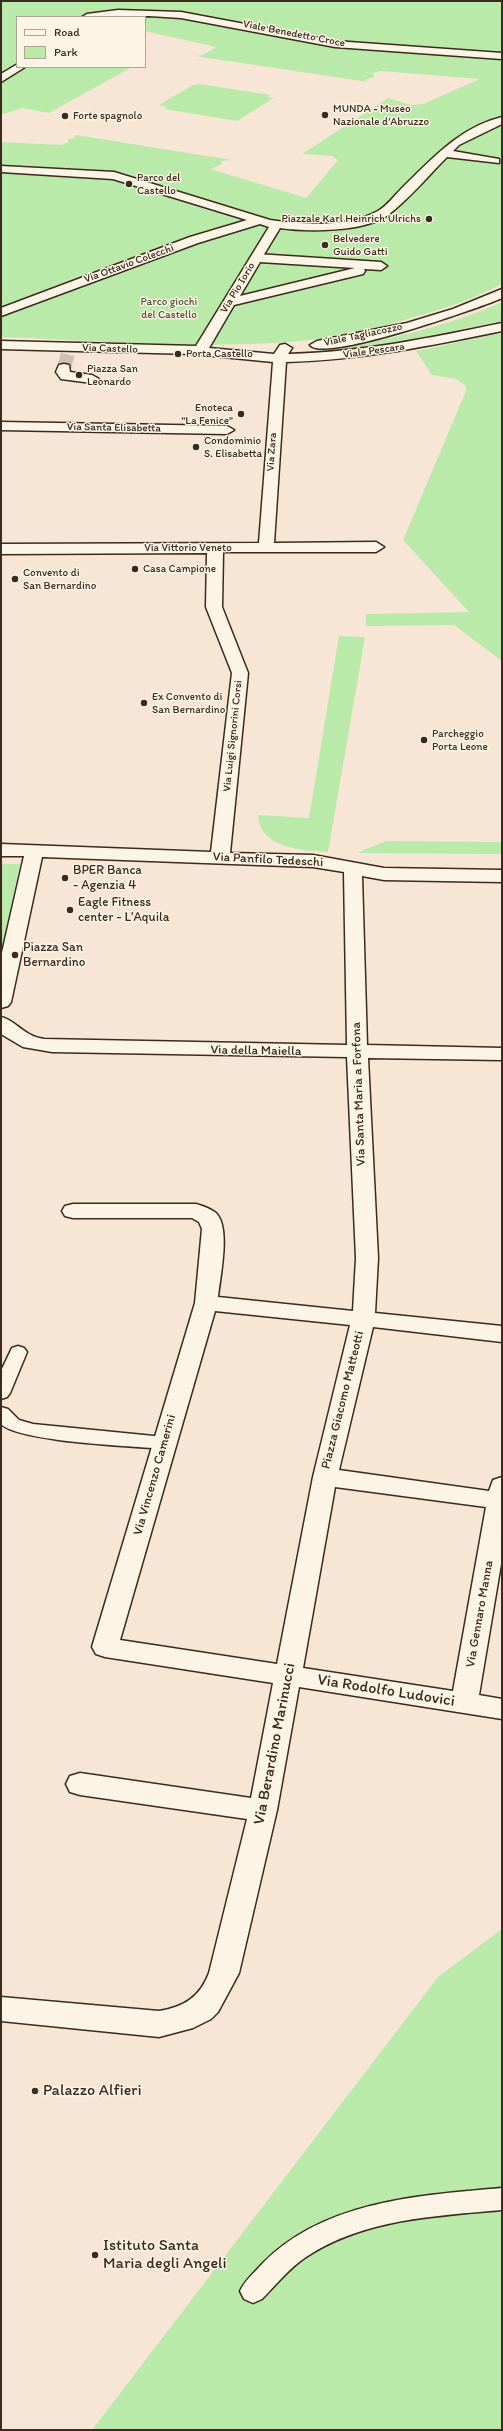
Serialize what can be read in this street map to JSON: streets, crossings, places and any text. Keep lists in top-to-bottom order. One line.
{"streets":{"street":["Viale Benedetto Croce","Via Ottavio Colecchi","Via Pio Iorio","Viale Tagliacozzo","Via Castello","Viale Pescara","Via Santa Elisabetta","Via Zara","Via Vittorio Veneto","Via Luigi Signorini Corsi","Via Panfilo Tedeschi","Via della Maiella","Via Santa Maria a Forfona","Piazza Giacomo Matteotti","Via Vincenzo Camerini","Via Gennaro Manna","Via Rodolfo Ludovici","Via Berardino Marinucci"]},"crossings":[["Via Pio Iorio","Via Castello"],["Viale Tagliacozzo","Viale Pescara"],["Viale Tagliacozzo","Via Zara"],["Via Castello","Viale Pescara"],["Viale Pescara","Via Zara"],["Via Zara","Via Vittorio Veneto"],["Via Vittorio Veneto","Via Luigi Signorini Corsi"],["Via Luigi Signorini Corsi","Via Panfilo Tedeschi"],["Via Panfilo Tedeschi","Via Santa Maria a Forfona"],["Via della Maiella","Via Santa Maria a Forfona"],["Via Santa Maria a Forfona","Piazza Giacomo Matteotti"],["Piazza Giacomo Matteotti","Via Gennaro Manna"],["Piazza Giacomo Matteotti","Via Berardino Marinucci"],["Via Vincenzo Camerini","Via Rodolfo Ludovici"],["Via Gennaro Manna","Via Rodolfo Ludovici"],["Via Rodolfo Ludovici","Via Berardino Marinucci"]],"parks":["Parco giochi del Castello"],"places":["MUNDA - Museo Nazionale d’Abruzzo","Forte spagnolo","Parco del Castello","Piazzale Karl Heinrich Ulrichs","Belvedere Guido Gatti","Porta Castello","Piazza San Leonardo","Enoteca \"La Fenice\"","Condominio S. Elisabetta","Casa Campione","Convento di San Bernardino","Ex Convento di San Bernardino","Parcheggio Porta Leone","BPER Banca - Agenzia 4","Eagle Fitness center - L'Aquila","Piazza San Bernardino","Palazzo Alfieri","Istituto Santa Maria degli Angeli"],"legend":["Road","Park"]}
